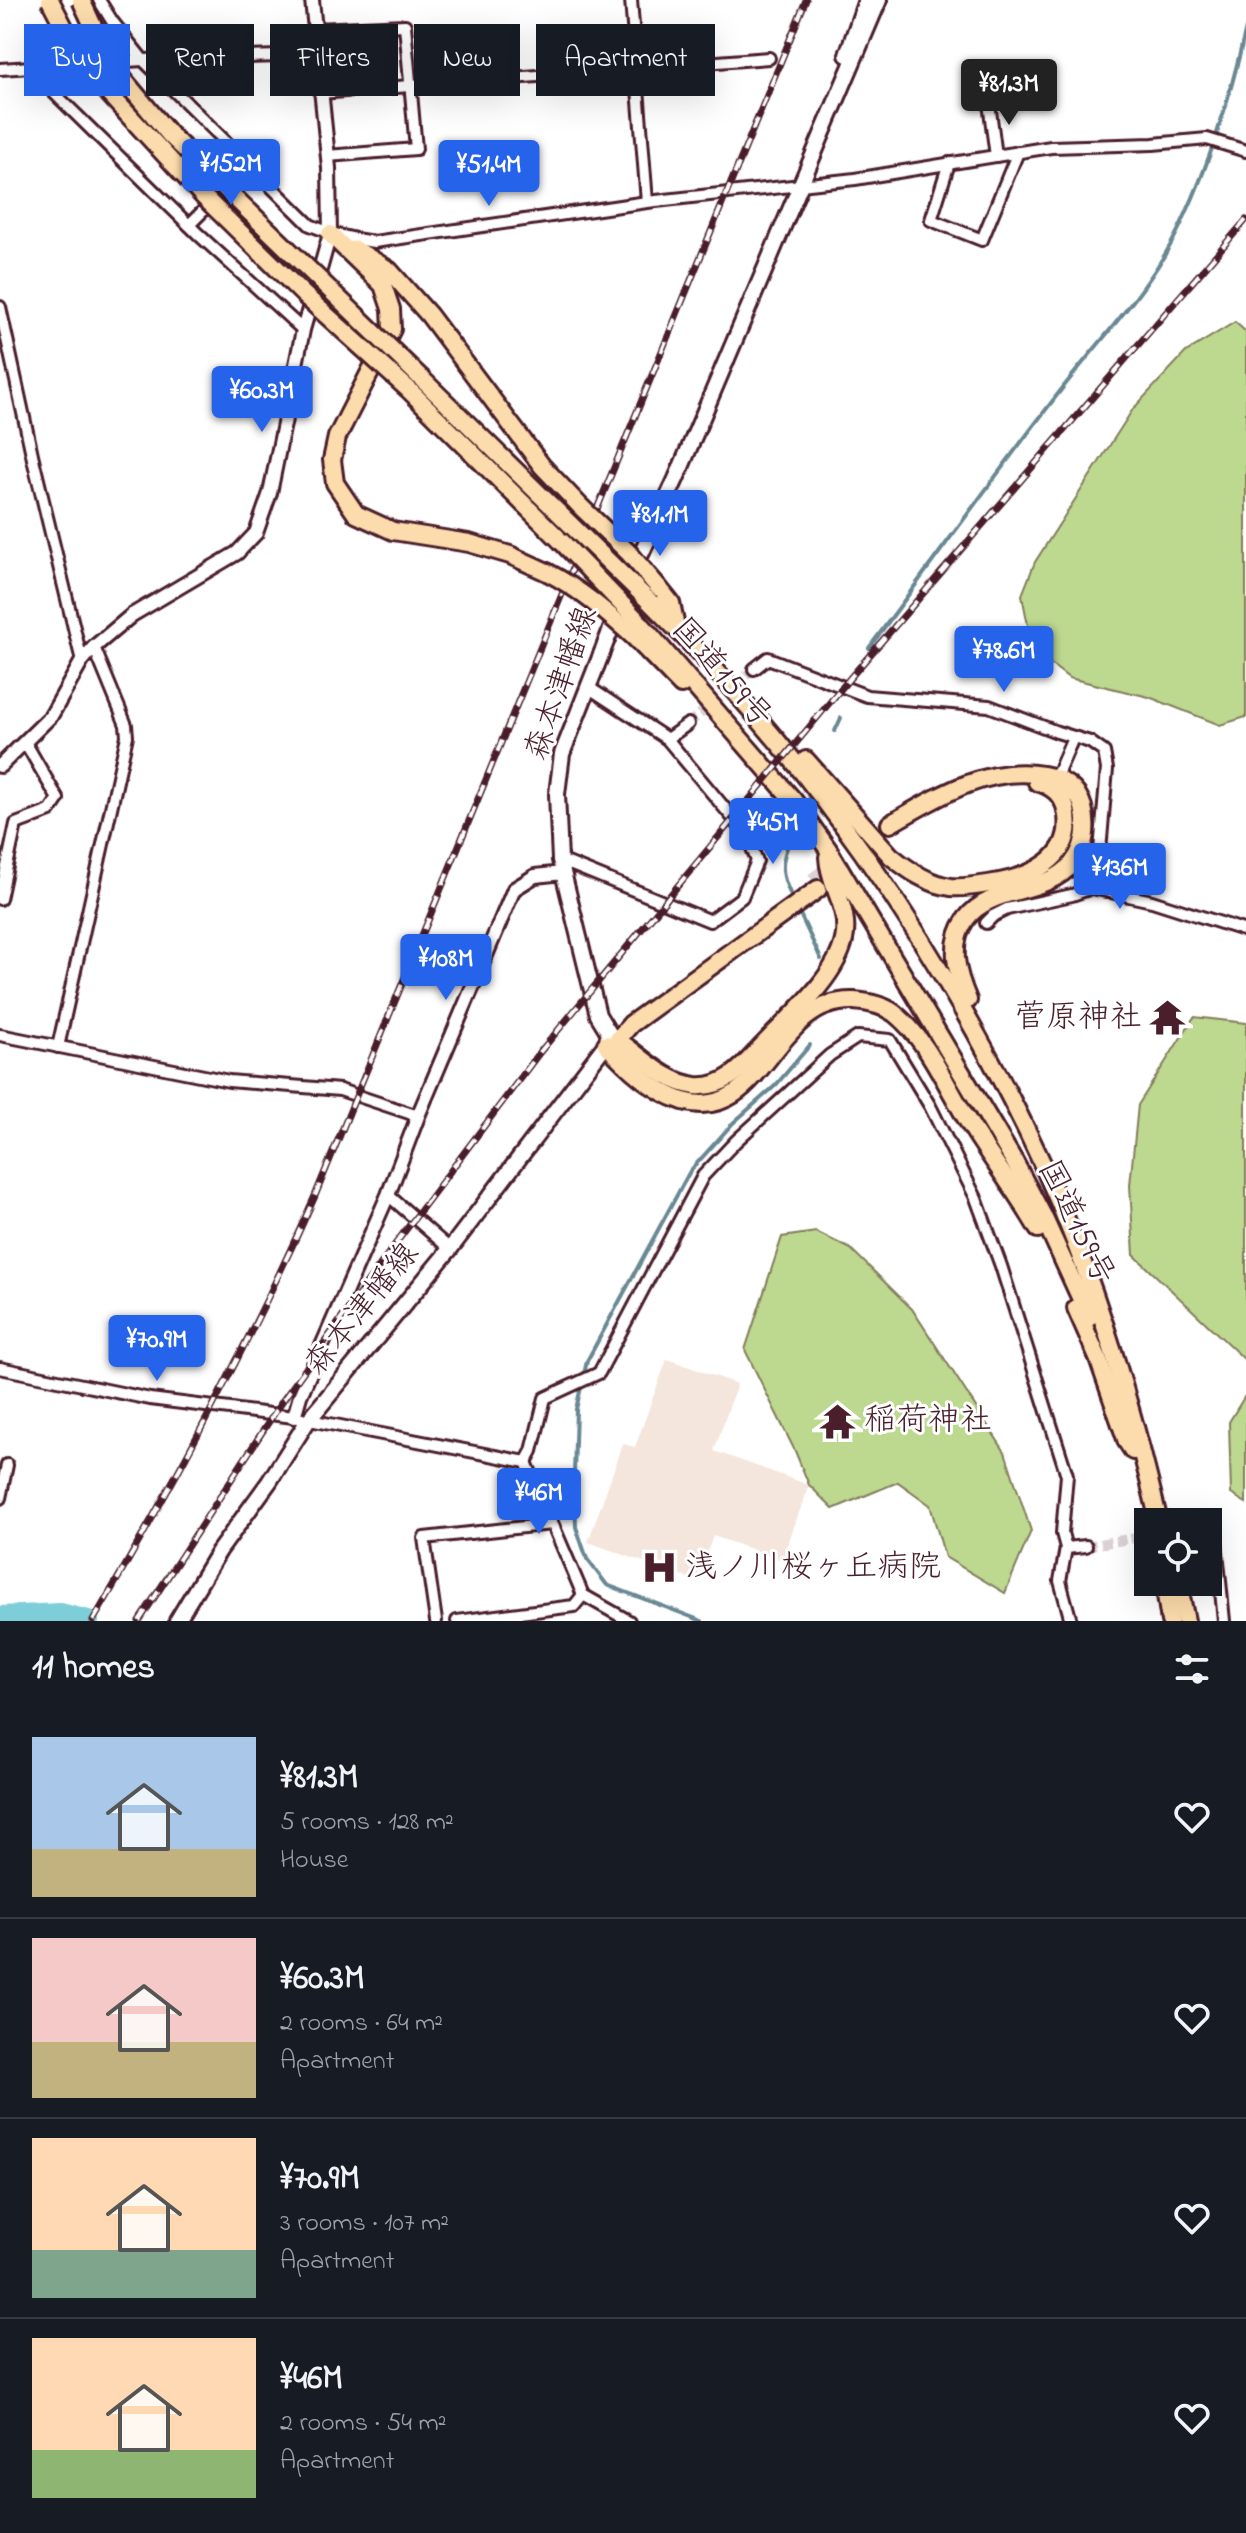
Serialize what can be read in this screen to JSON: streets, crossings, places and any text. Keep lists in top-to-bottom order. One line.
{"streets":{"highway":["国道159号"],"main road":["森本津幡線"]},"places":{"temple":["菅原神社","稲荷神社"],"hospital":["浅ノ川桜ヶ丘病院"]},"page":{"chip":["Buy","Rent","Filters","New","Apartment"],"price":["¥81.3M","¥152M","¥51.4M","¥60.3M","¥81.1M","¥78.6M","¥45M","¥136M","¥108M","¥70.9M","¥46M"],"heading":"11 homes","list":[{"name":"¥81.3M","note":"5 rooms · 128 m² · House"},{"name":"¥60.3M","note":"2 rooms · 64 m² · Apartment"},{"name":"¥70.9M","note":"3 rooms · 107 m² · Apartment"},{"name":"¥46M","note":"2 rooms · 54 m² · Apartment"}]}}
